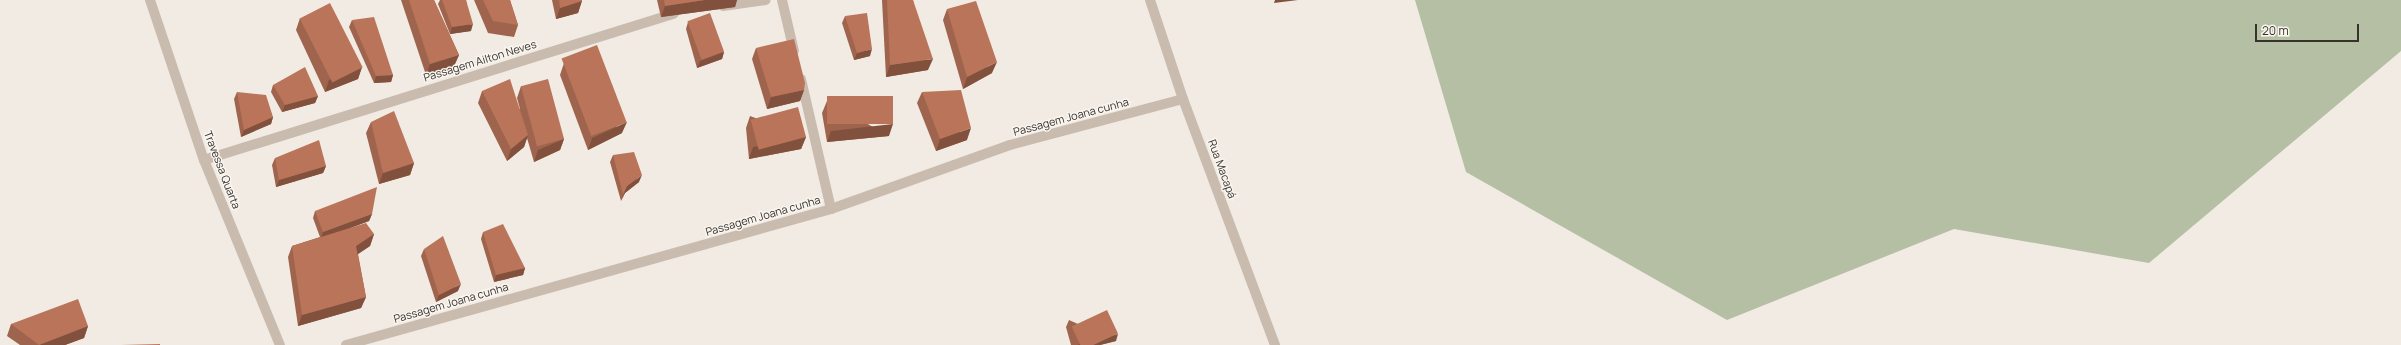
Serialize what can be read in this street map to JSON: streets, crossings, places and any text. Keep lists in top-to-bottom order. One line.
{"streets":{"street":["Passagem Ailton Neves","Passagem Joana cunha","Rua Macapá","Travessa Quarta"]},"crossings":[["Passagem Ailton Neves","Travessa Quarta"],["Passagem Joana cunha","Rua Macapá"]],"scale_bar":"20 m"}
